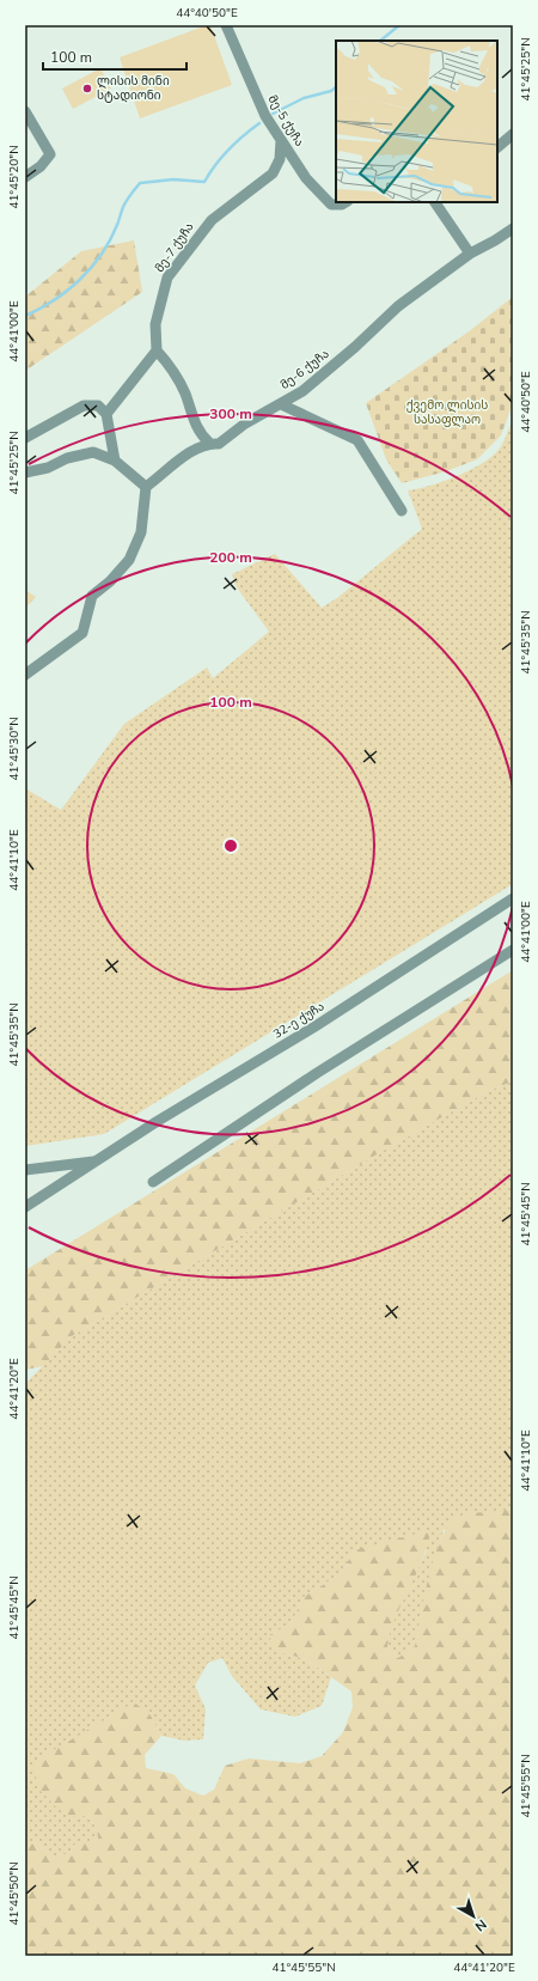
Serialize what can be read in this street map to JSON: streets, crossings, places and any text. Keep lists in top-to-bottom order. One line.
{"streets":{"street":["მე-5 ქუჩა","მე-7 ქუჩა","მე-6 ქუჩა","32-ე ქუჩა"]},"crossings":[["მე-5 ქუჩა","მე-7 ქუჩა"]],"parks":["ქვემო ლისის სასაფლაო"],"places":["ლისის მინი სტადიონი"],"scale_bar":"100 m","north":"bottom right","coordinates":["44°40'50\"E","41°45'25\"N","41°45'20\"N","44°41'00\"E","41°45'35\"N","41°45'30\"N","44°41'10\"E","41°45'45\"N","44°41'20\"E","41°45'55\"N","41°45'50\"N"],"rings":["300 m","200 m","100 m"]}
